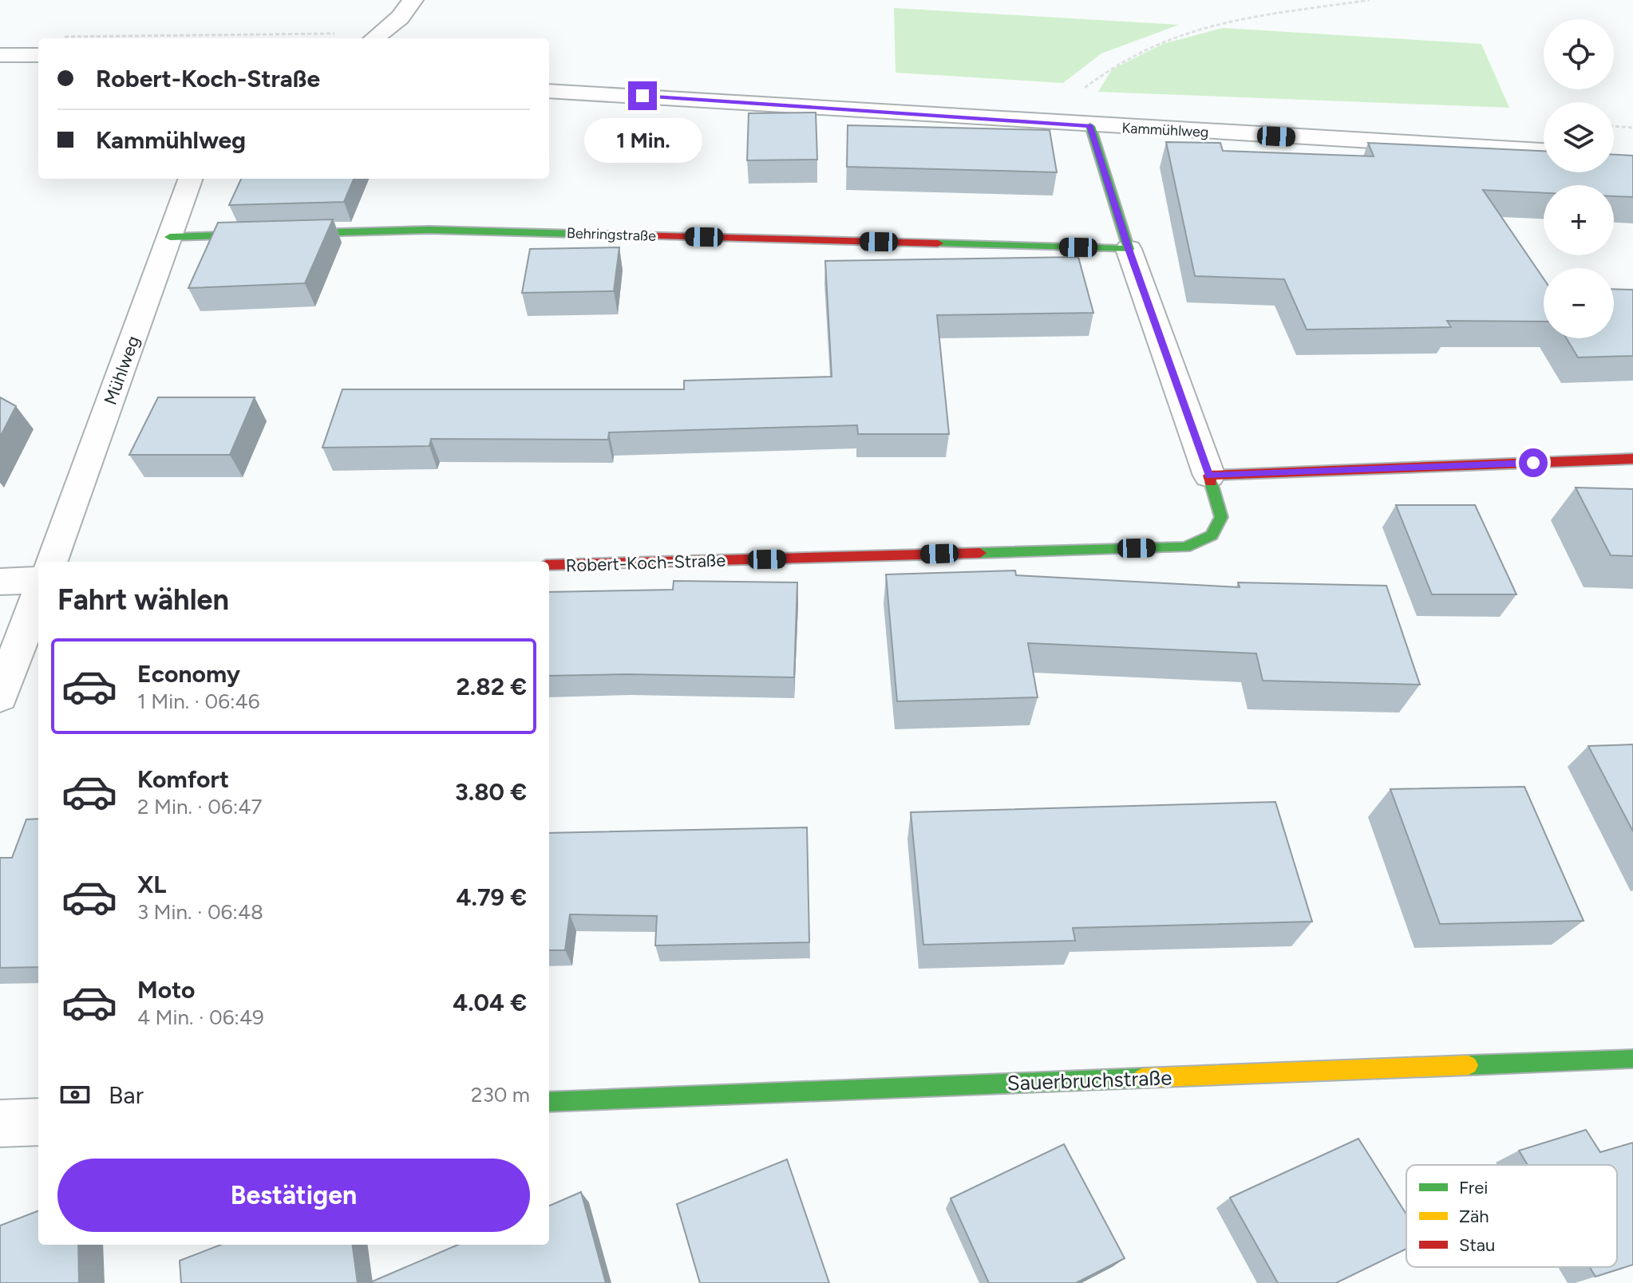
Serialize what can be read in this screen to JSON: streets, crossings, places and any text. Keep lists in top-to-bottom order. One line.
{"streets":{"street":["Kammühlweg","Behringstraße","Mühlweg","Robert-Koch-Straße","Sauerbruchstraße"]},"crossings":[["Behringstraße","Mühlweg"]],"legend":["Frei","Zäh","Stau"],"page":{"map_buttons":["+","−"],"banner":["Robert-Koch-Straße","Kammühlweg"],"bubble":"1 Min.","heading":"Fahrt wählen","list":[{"name":"Economy","note":"1 Min. · 06:46","value":"2.82 €"},{"name":"Komfort","note":"2 Min. · 06:47","value":"3.80 €"},{"name":"XL","note":"3 Min. · 06:48","value":"4.79 €"},{"name":"Moto","note":"4 Min. · 06:49","value":"4.04 €"}],"pay":["Bar","230 m"],"buttons":"Bestätigen"}}
